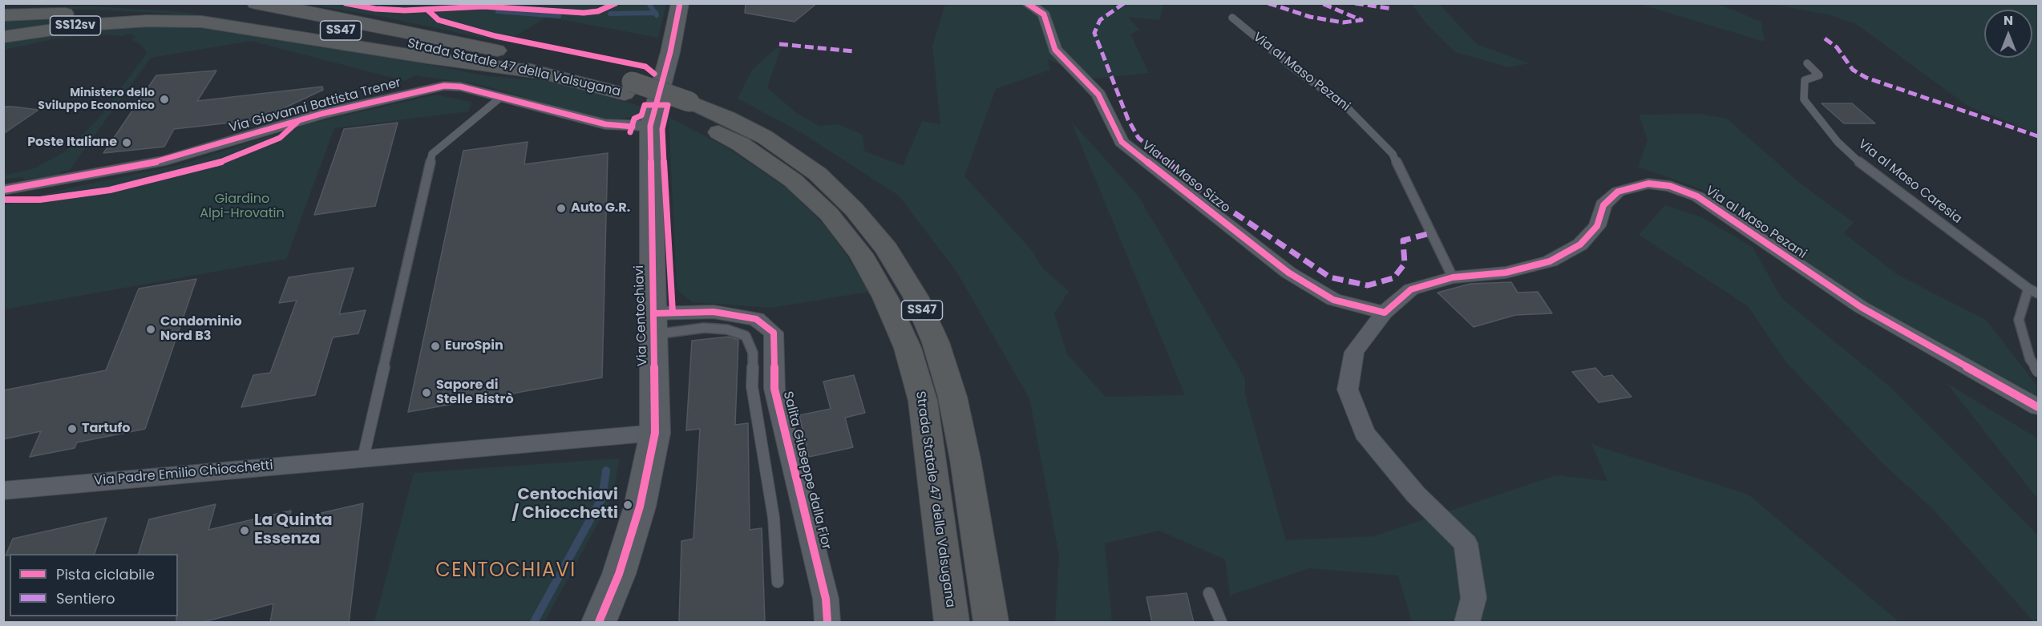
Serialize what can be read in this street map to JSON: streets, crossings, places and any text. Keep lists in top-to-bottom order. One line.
{"streets":{"highway":["SS12sv","SS47","Strada Statale 47 della Valsugana"],"street":["Via al Maso Pezani","Via Giovanni Battista Trener","Via al Maso Sizzo","Via Centochiavi","Salita Giuseppe dalla Fior","Via Padre Emilio Chiocchetti"],"lane":["Via al Maso Caresia"]},"crossings":[["SS12sv","Strada Statale 47 della Valsugana"],["Via al Maso Pezani","Via al Maso Sizzo"],["Via Giovanni Battista Trener","Via Centochiavi"],["Via Centochiavi","Salita Giuseppe dalla Fior"],["Via Centochiavi","Via Padre Emilio Chiocchetti"]],"districts":["CENTOCHIAVI"],"parks":["Giardino Alpi-Hrovatin"],"places":["Ministero dello Sviluppo Economico","Poste Italiane","Auto G.R.","Condominio Nord B3","EuroSpin","Sapore di Stelle Bistrò","Tartufo","Centochiavi / Chiocchetti","La Quinta Essenza"],"legend":["Pista ciclabile","Sentiero"],"north":"top"}
